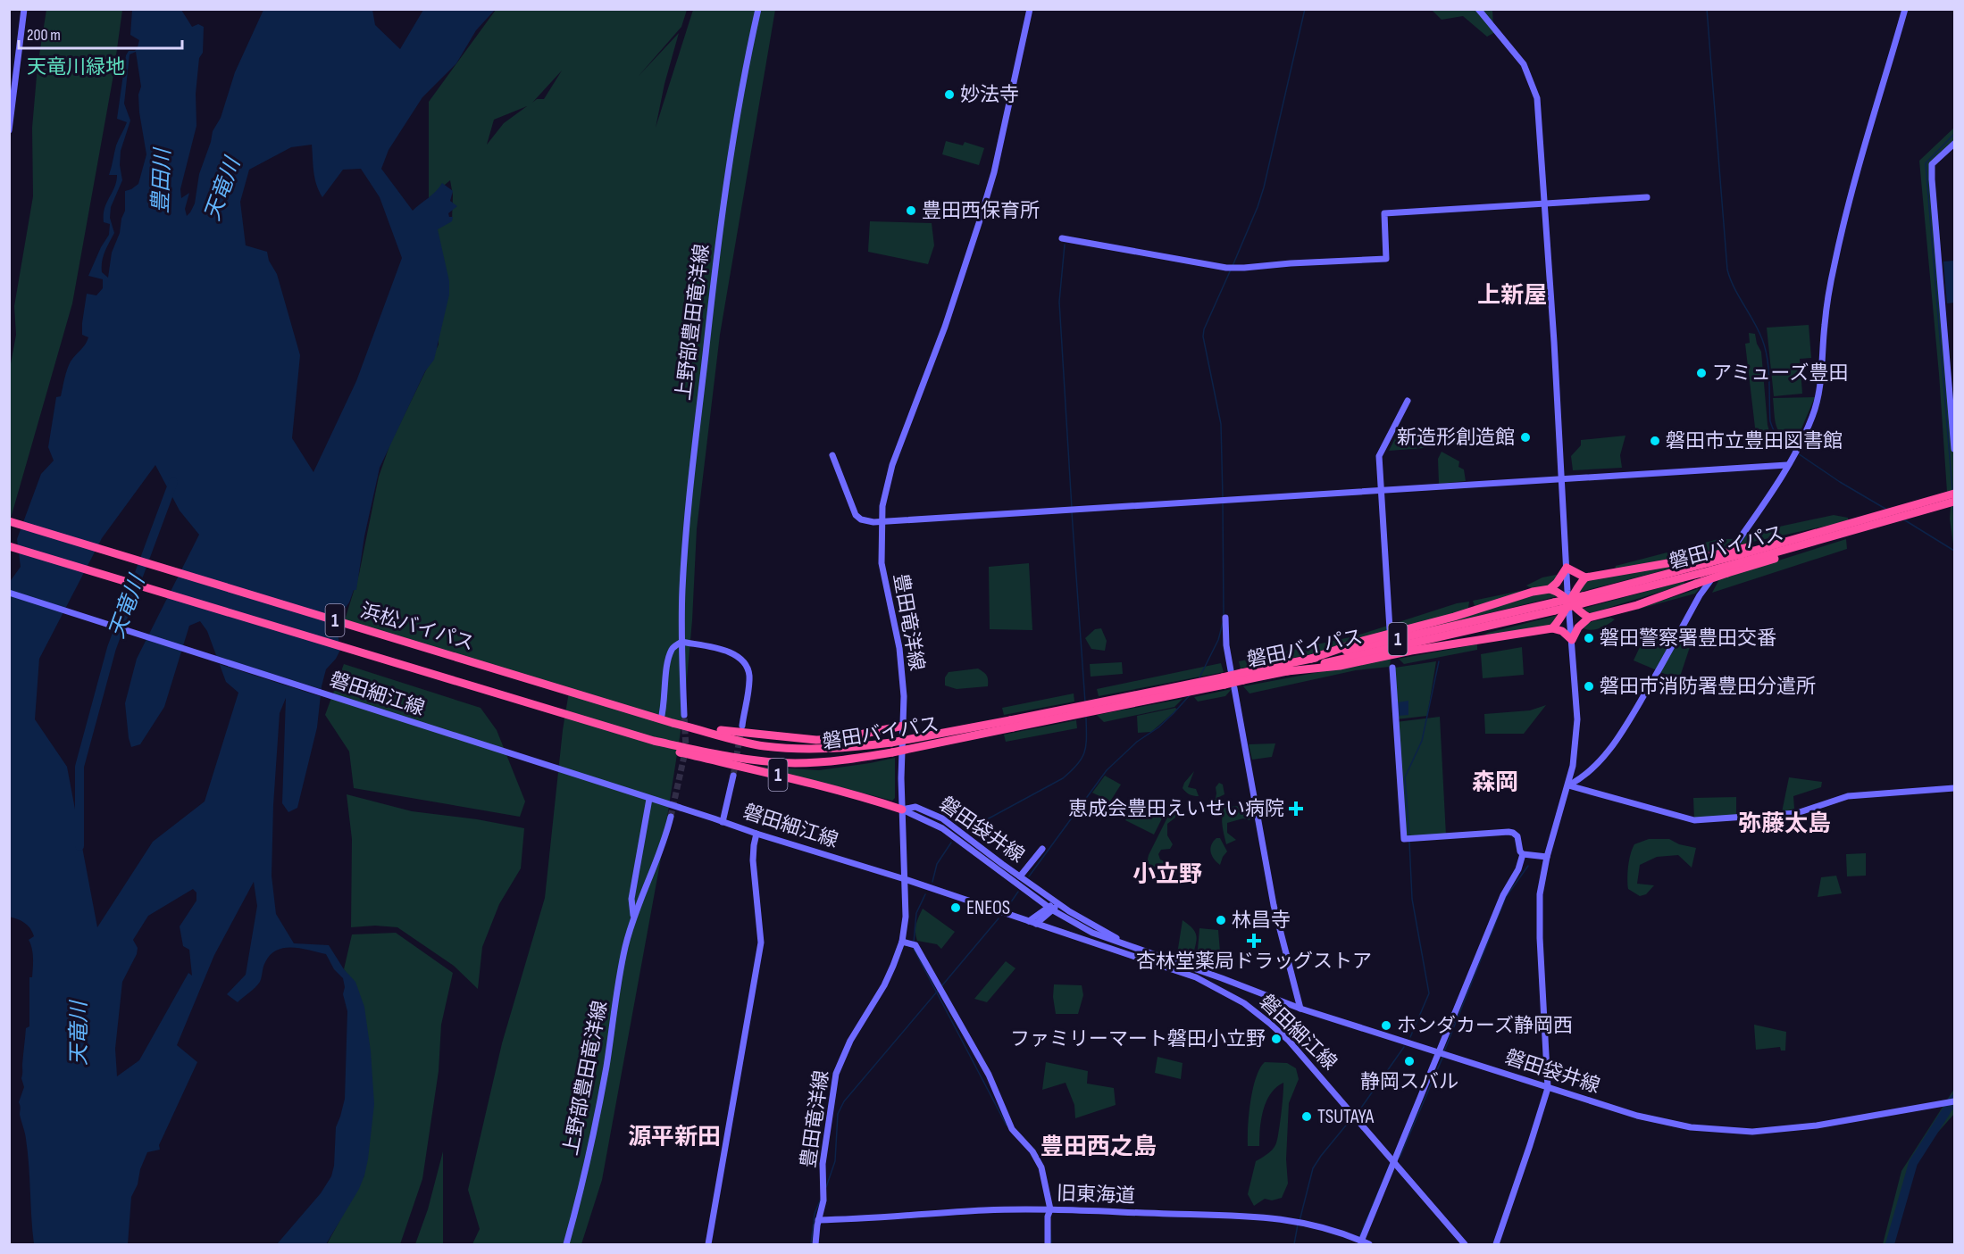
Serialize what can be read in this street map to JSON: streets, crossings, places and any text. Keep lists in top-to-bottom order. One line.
{"streets":{"highway":["磐田バイパス","1","浜松バイパス"],"street":["上野部豊田竜洋線","豊田竜洋線","磐田細江線","磐田袋井線","旧東海道"]},"crossings":[["上野部豊田竜洋線","磐田細江線"],["磐田バイパス","1"],["磐田バイパス","浜松バイパス"],["1","豊田竜洋線"],["1","浜松バイパス"],["1","磐田袋井線"],["豊田竜洋線","磐田細江線"],["豊田竜洋線","磐田袋井線"],["豊田竜洋線","旧東海道"]],"districts":["上新屋","森岡","弥藤太島","小立野","源平新田","豊田西之島"],"water":["豊田川","天竜川"],"parks":["天竜川緑地"],"places":{"other":["妙法寺","豊田西保育所","アミューズ豊田","新造形創造館","磐田市立豊田図書館","磐田警察署豊田交番","磐田市消防署豊田分遣所","ENEOS","林昌寺","ホンダカーズ静岡西","ファミリーマート磐田小立野","静岡スバル","TSUTAYA"],"health":["恵成会豊田えいせい病院","杏林堂薬局ドラッグストア"]},"scale_bar":"200 m"}
